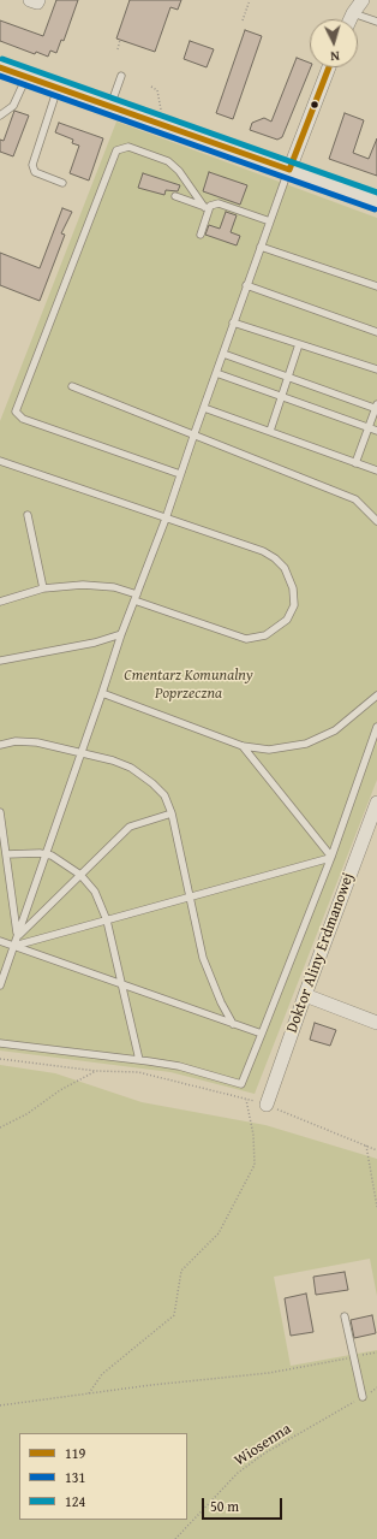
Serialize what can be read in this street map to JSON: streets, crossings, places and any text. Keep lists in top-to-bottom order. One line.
{"streets":{"street":["Doktor Aliny Erdmanowej"],"path":["Wiosenna"]},"parks":["Cmentarz Komunalny Poprzeczna"],"lines":["transit line 124","transit line 119","transit line 131"],"legend":["119","131","124"],"scale_bar":"50 m","north":"bottom"}
